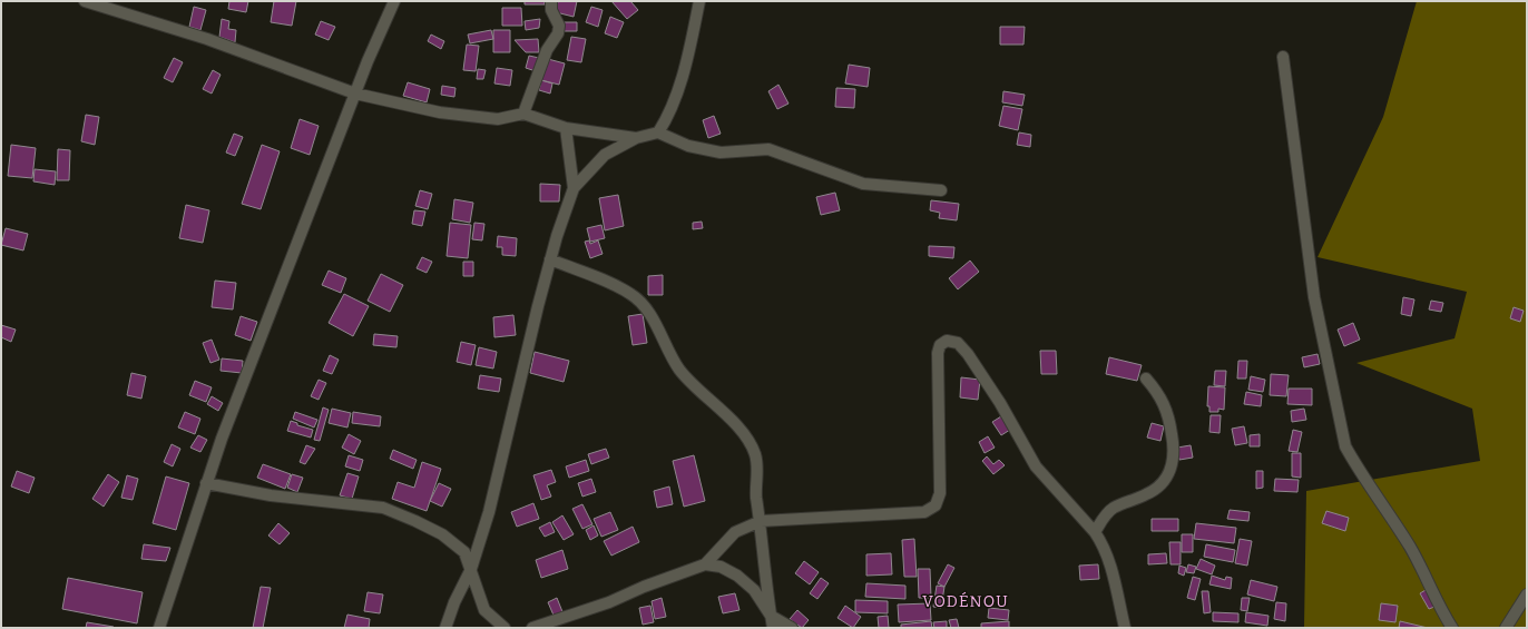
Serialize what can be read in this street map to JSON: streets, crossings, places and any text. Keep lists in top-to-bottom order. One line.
{"districts":["VODÉNOU"]}
